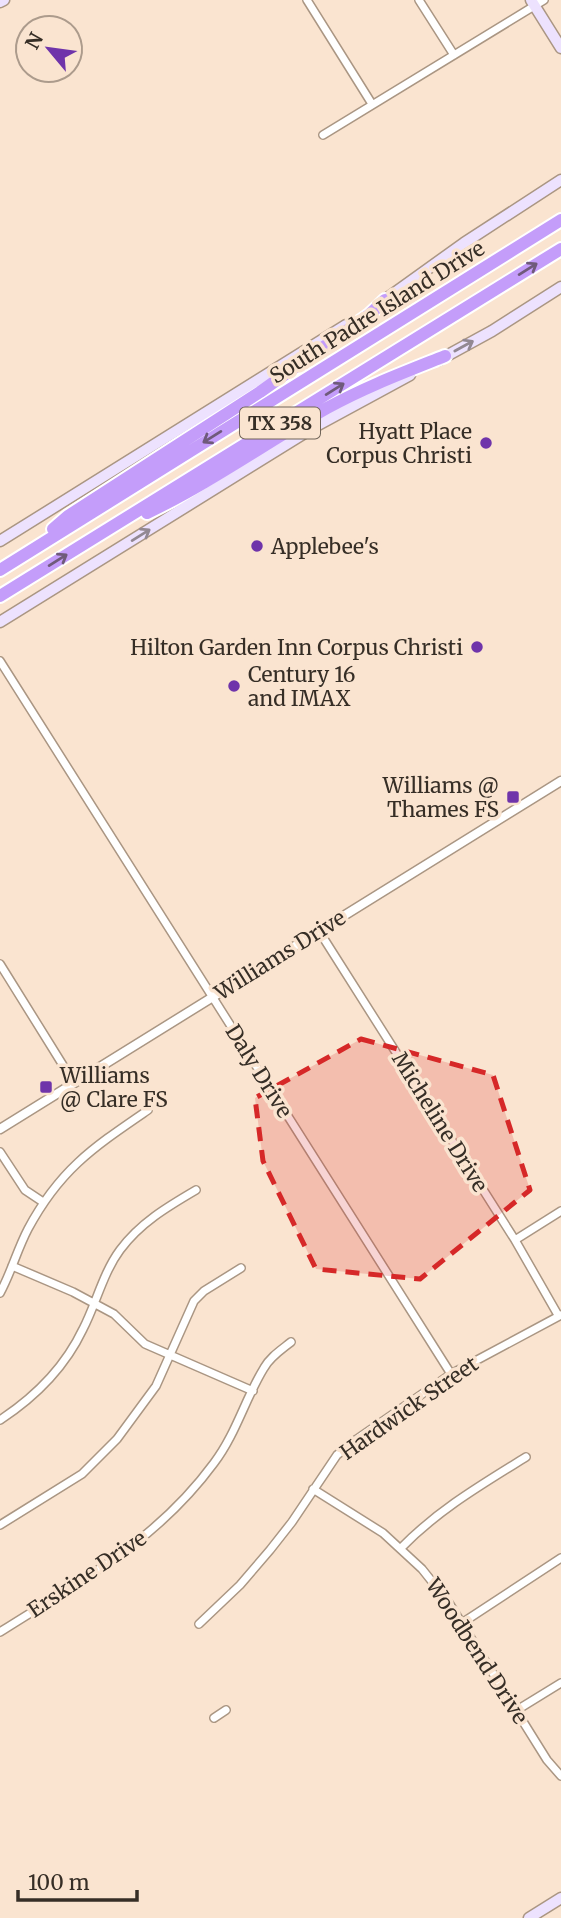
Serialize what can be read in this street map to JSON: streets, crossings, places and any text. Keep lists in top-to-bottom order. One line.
{"streets":{"highway":["South Padre Island Drive","TX 358"],"street":["Williams Drive","Daly Drive","Micheline Drive","Hardwick Street","Erskine Drive","Woodbend Drive"]},"crossings":[["Williams Drive","Daly Drive"],["Williams Drive","Micheline Drive"],["Daly Drive","Hardwick Street"],["Micheline Drive","Hardwick Street"],["Hardwick Street","Woodbend Drive"]],"places":{"other":["Hyatt Place Corpus Christi","Applebee's","Hilton Garden Inn Corpus Christi","Century 16 and IMAX"],"transit":["Williams @ Thames FS","Williams @ Clare FS"]},"scale_bar":"100 m","north":"top left"}
